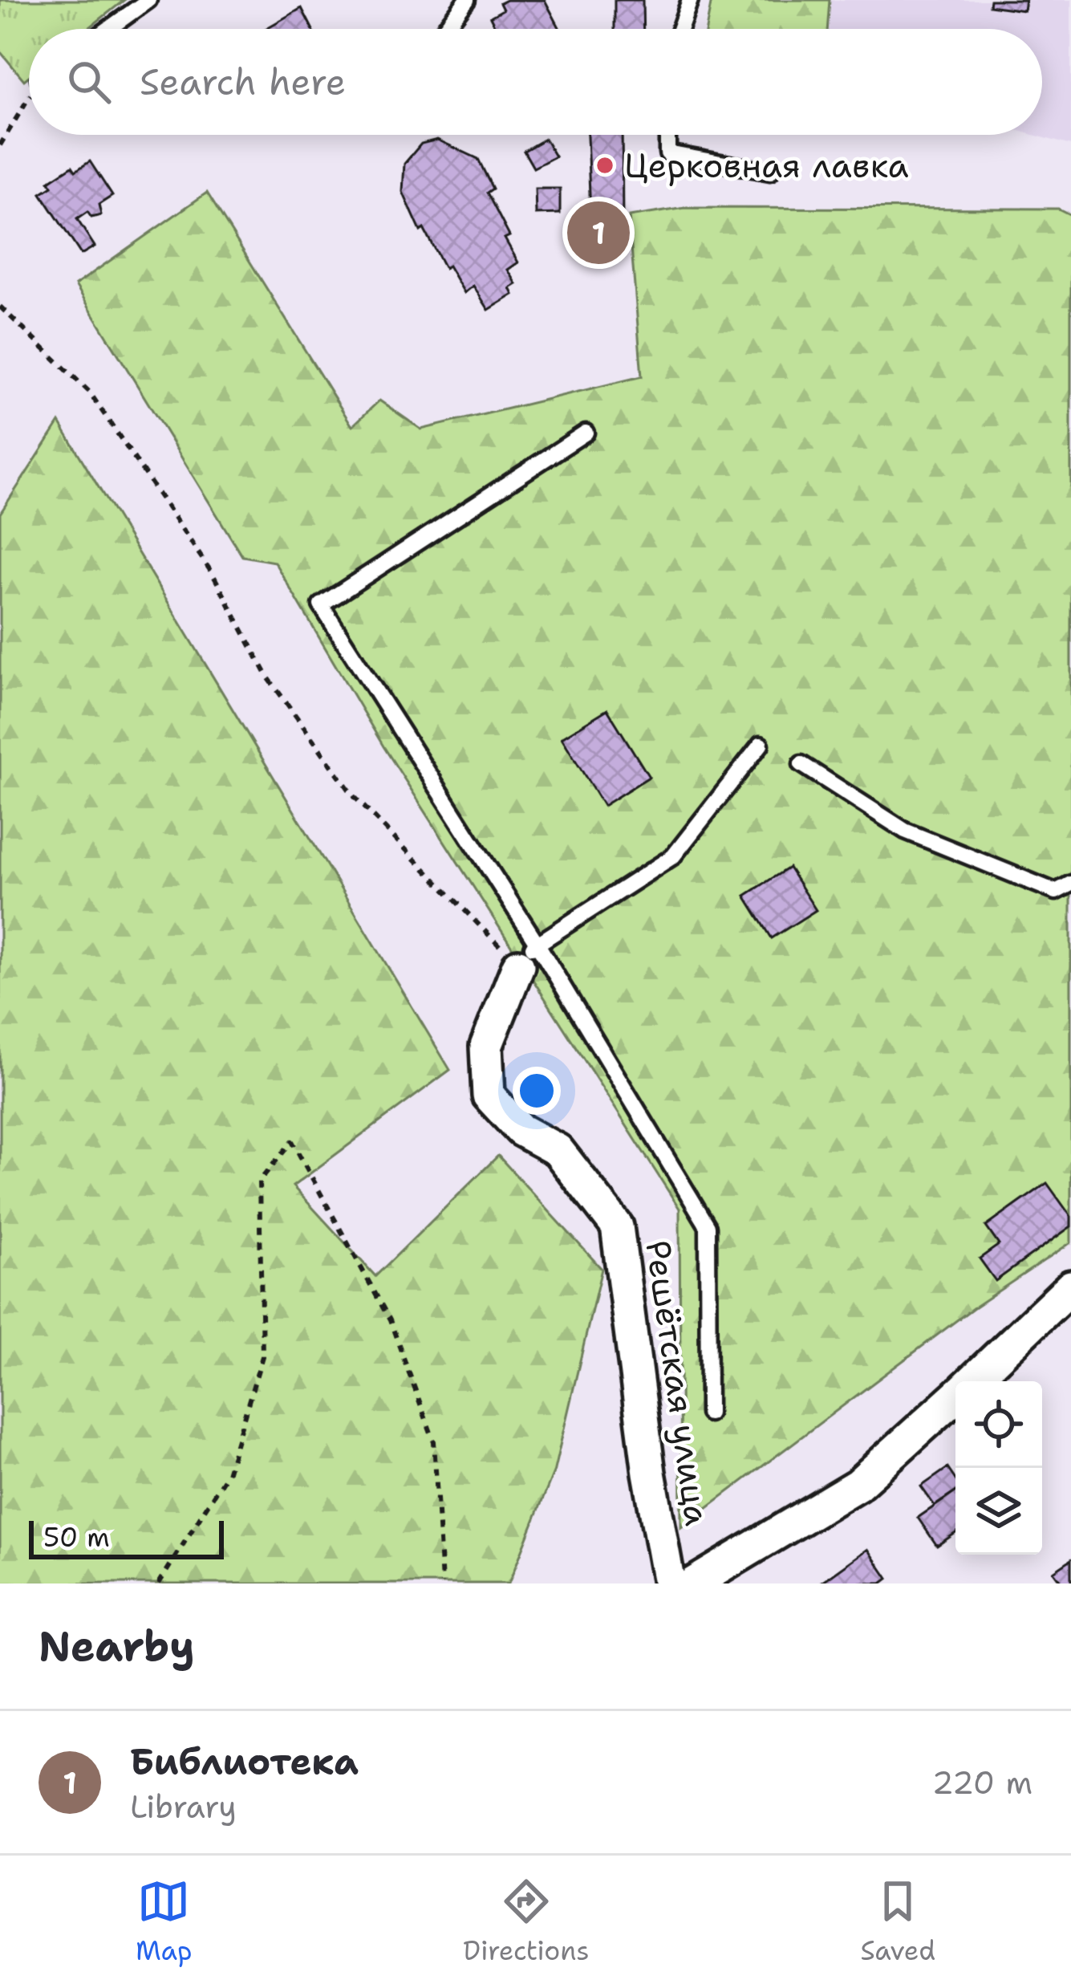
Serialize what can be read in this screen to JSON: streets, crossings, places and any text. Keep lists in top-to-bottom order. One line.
{"streets":{"street":["Решётская улица"]},"places":["Церковная лавка"],"scale_bar":"50 m","page":{"search":"Search here","pins":"1","scale":"50 m","heading":"Nearby","list":[{"mark":"1","name":"Библиотека","note":"Library","value":"220 m"}],"nav":["Map","Directions","Saved"]}}
